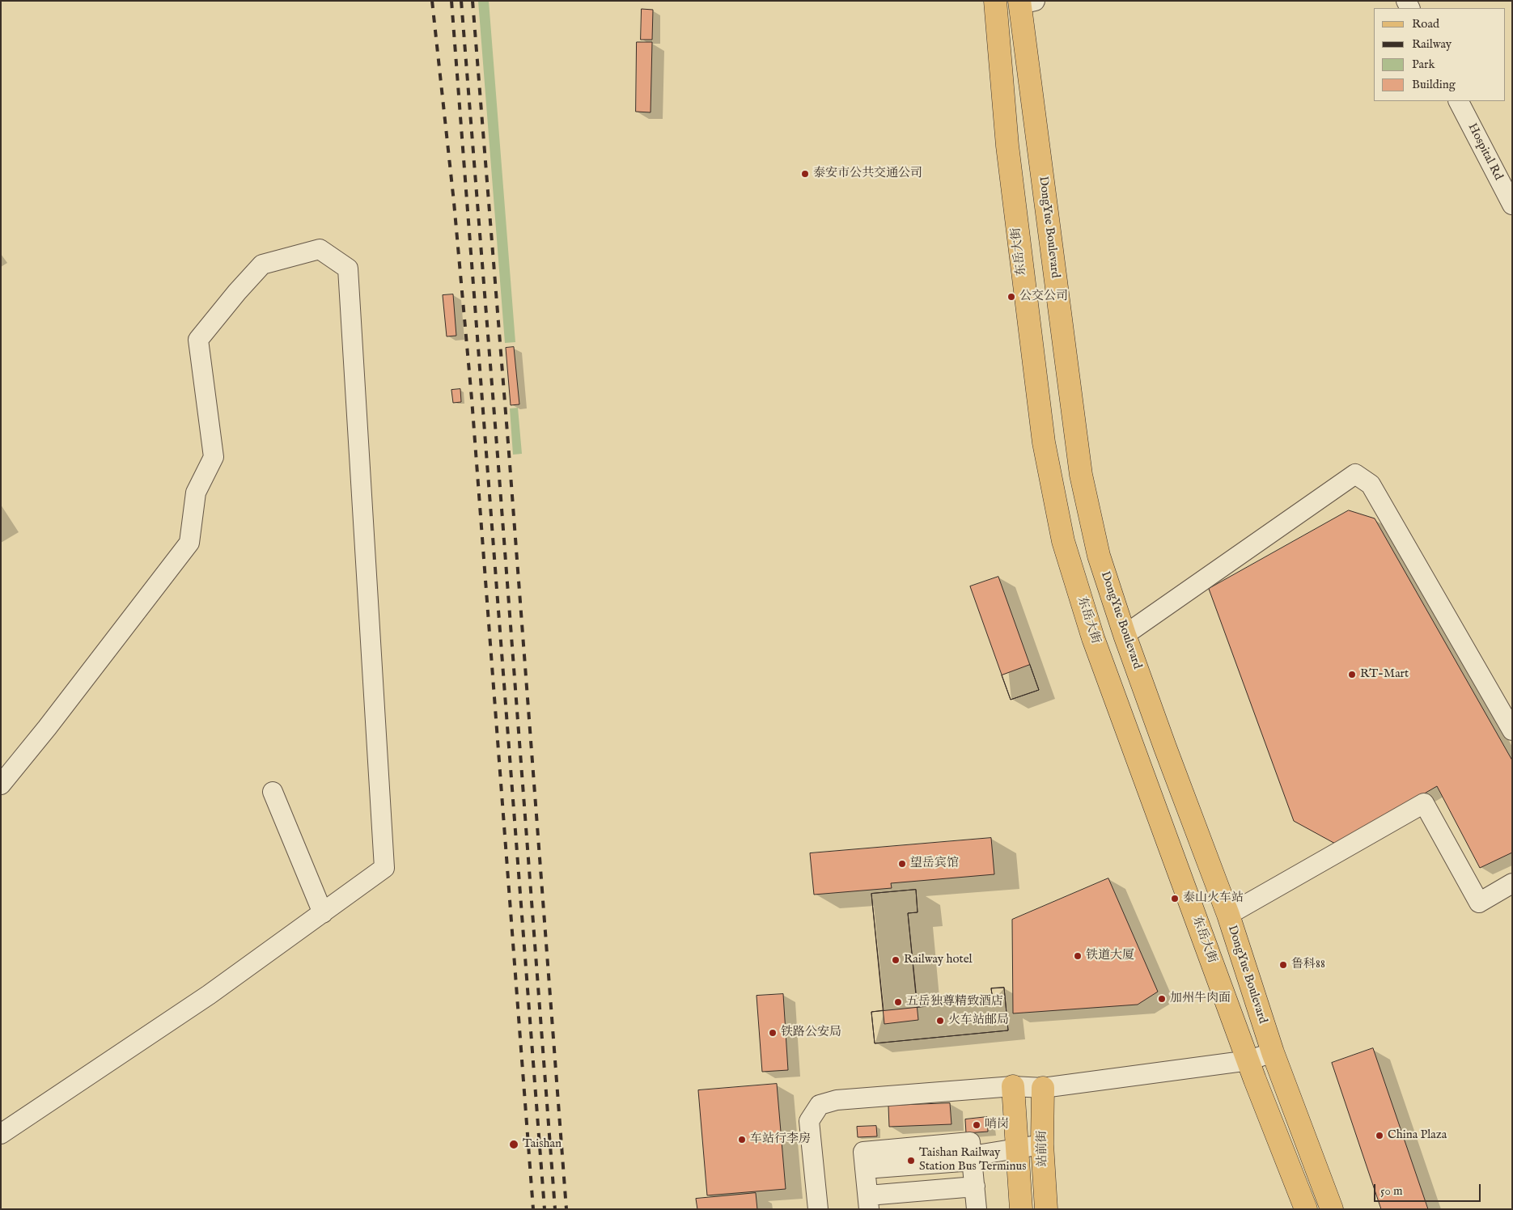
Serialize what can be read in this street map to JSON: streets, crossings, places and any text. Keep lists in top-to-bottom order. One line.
{"streets":{"main road":["DongYue Boulevard","东岳大街","站前街"],"street":["Hospital Rd"]},"places":["泰安市公共交通公司","公交公司","RT-Mart","望岳宾馆","泰山火车站","铁道大厦","Railway hotel","鲁科88","加州牛肉面","五岳独尊精致酒店","火车站邮局","铁路公安局","哨岗","China Plaza","车站行李房","Taishan","Taishan Railway Station Bus Terminus"],"legend":["Road","Railway","Park","Building"],"scale_bar":"50 m"}
